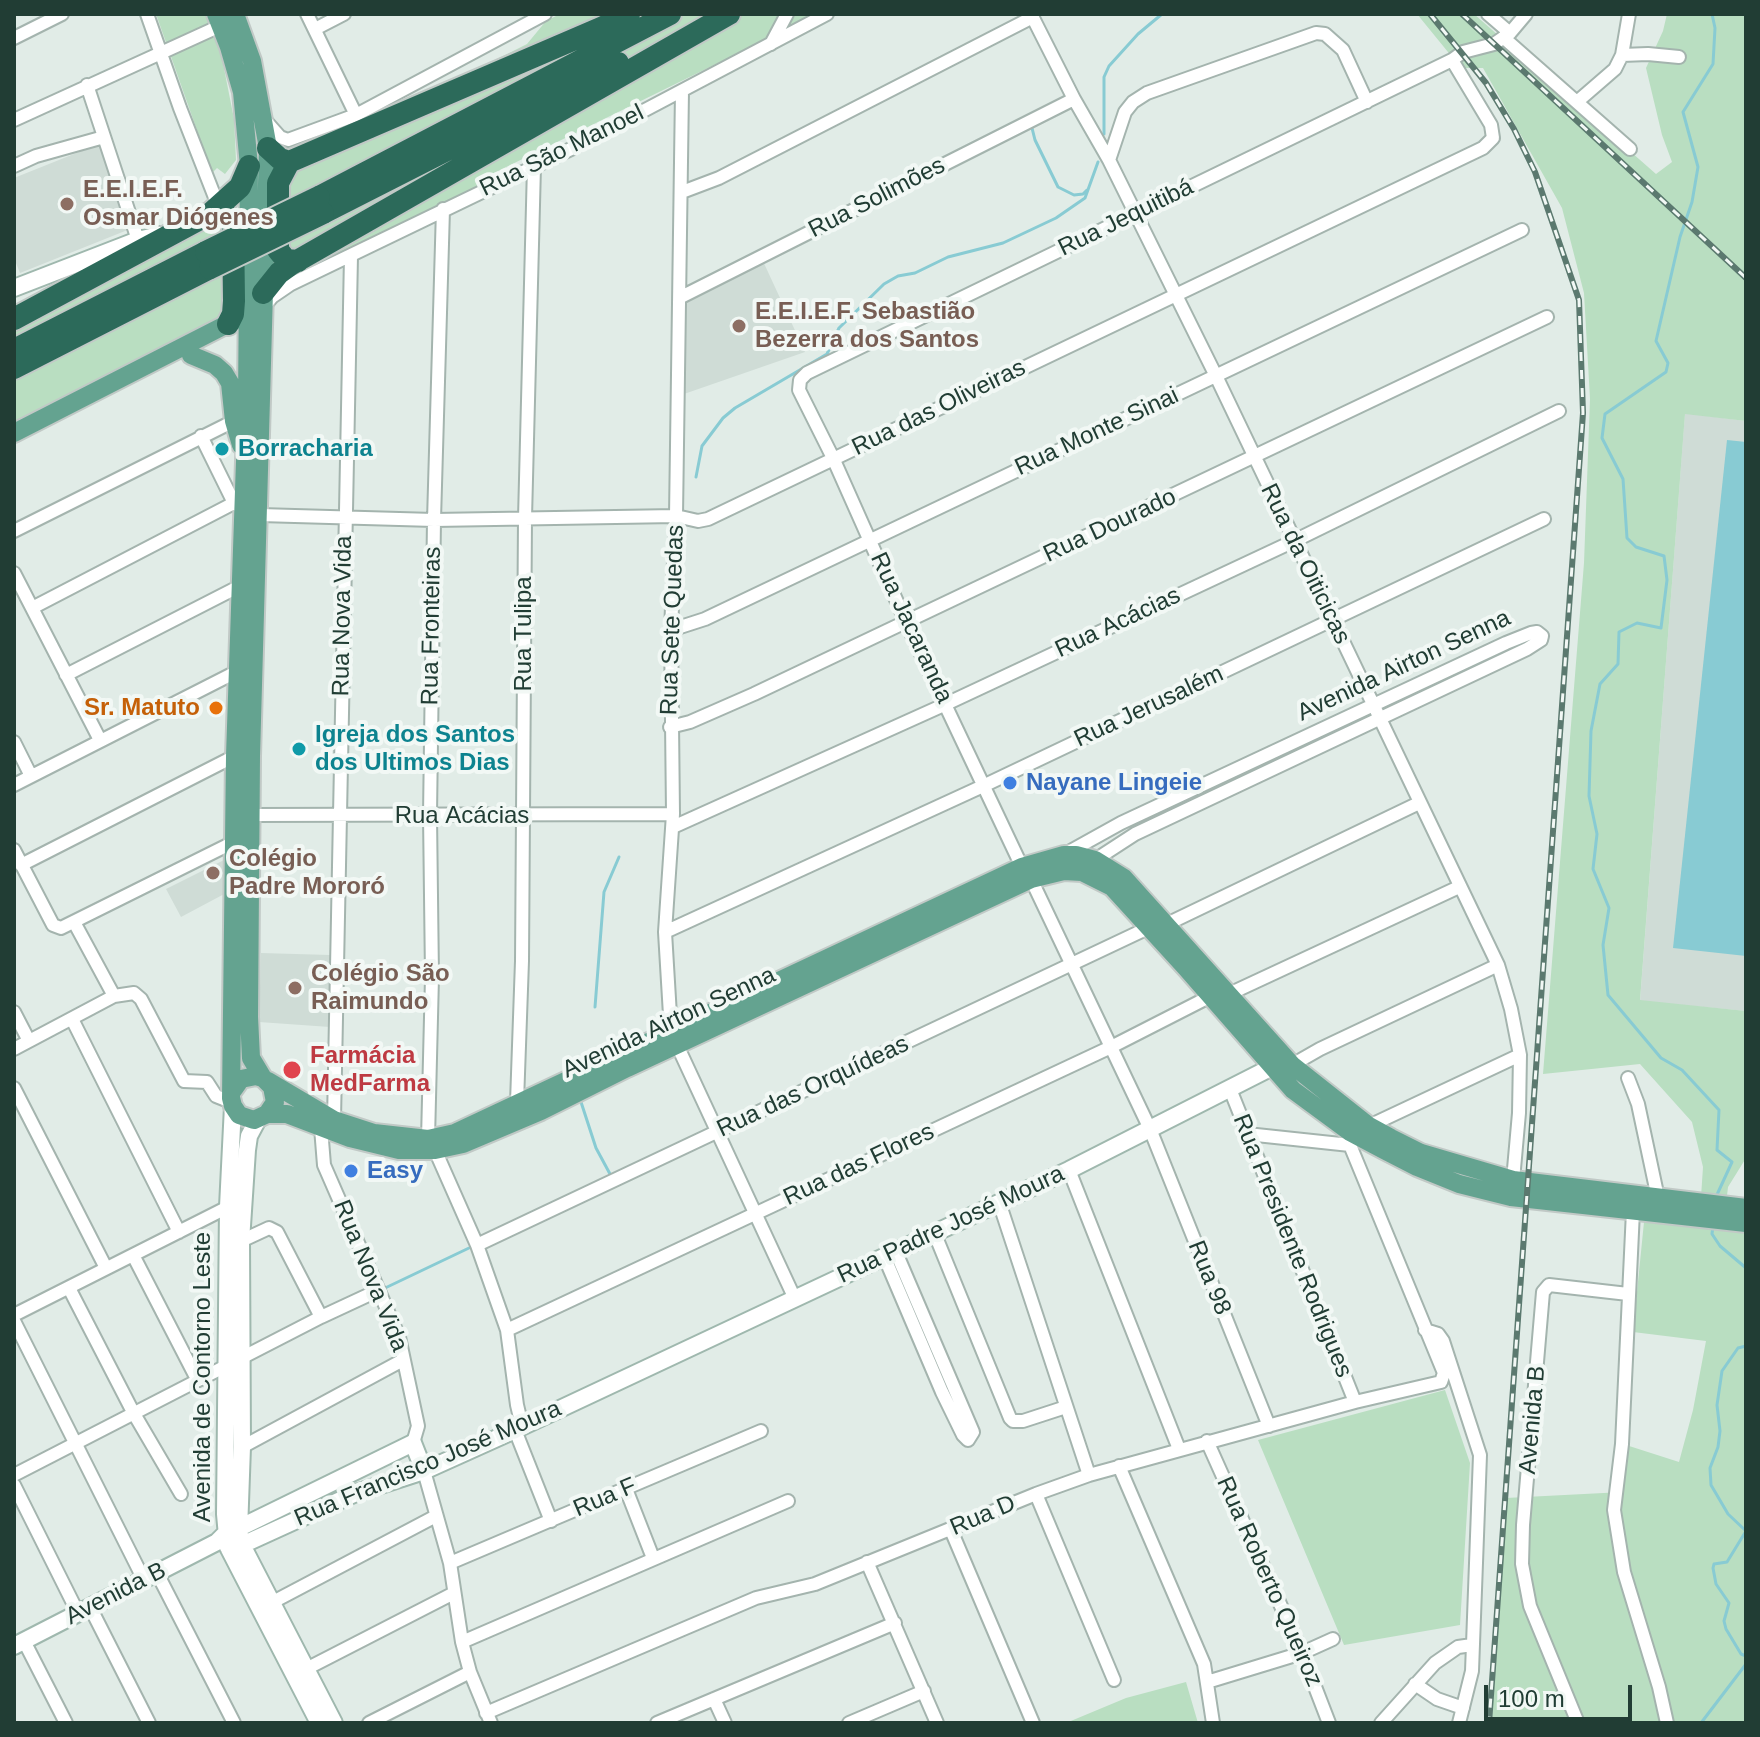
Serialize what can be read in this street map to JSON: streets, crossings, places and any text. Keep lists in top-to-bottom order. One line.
{"streets":{"main road":["Avenida Airton Senna","Avenida de Contorno Leste"],"street":["Rua São Manoel","Rua Solimões","Rua Jequitibá","Rua das Oliveiras","Rua Monte Sinai","Rua Dourado","Rua da Oiticicas","Rua Nova Vida","Rua Sete Quedas","Rua Acácias","Rua Fronteiras","Rua Jacaranda","Rua Tulipa","Rua Jerusalém","Rua das Orquídeas","Rua das Flores","Rua Padre José Moura","Rua Presidente Rodrigues","Rua 98","Avenida B","Rua Francisco José Moura","Rua F","Rua D","Rua Roberto Queiroz"]},"crossings":[["Rua São Manoel","Rua Nova Vida"],["Rua São Manoel","Rua Sete Quedas"],["Rua São Manoel","Rua Fronteiras"],["Rua São Manoel","Rua Tulipa"],["Rua São Manoel","Avenida de Contorno Leste"],["Rua Solimões","Rua da Oiticicas"],["Rua Solimões","Rua Sete Quedas"],["Rua Jequitibá","Rua das Oliveiras"],["Rua Jequitibá","Rua da Oiticicas"],["Rua Jequitibá","Rua Jacaranda"],["Rua das Oliveiras","Rua da Oiticicas"],["Rua das Oliveiras","Rua Nova Vida"],["Rua das Oliveiras","Rua Sete Quedas"],["Rua das Oliveiras","Rua Fronteiras"],["Rua das Oliveiras","Rua Jacaranda"],["Rua das Oliveiras","Rua Tulipa"],["Rua das Oliveiras","Avenida de Contorno Leste"],["Rua Monte Sinai","Rua da Oiticicas"],["Rua Monte Sinai","Rua Sete Quedas"],["Rua Monte Sinai","Rua Jacaranda"],["Rua Dourado","Rua da Oiticicas"],["Rua Dourado","Rua Sete Quedas"],["Rua Dourado","Rua Jacaranda"],["Rua da Oiticicas","Rua Acácias"],["Rua da Oiticicas","Avenida Airton Senna"],["Rua da Oiticicas","Rua Jerusalém"],["Rua da Oiticicas","Rua das Orquídeas"],["Rua Nova Vida","Rua Acácias"],["Rua Nova Vida","Avenida Airton Senna"],["Rua Nova Vida","Rua Francisco José Moura"],["Rua Sete Quedas","Rua Acácias"],["Rua Sete Quedas","Avenida Airton Senna"],["Rua Sete Quedas","Rua Jerusalém"],["Rua Acácias","Rua Fronteiras"],["Rua Acácias","Rua Jacaranda"],["Rua Acácias","Rua Tulipa"],["Rua Acácias","Avenida de Contorno Leste"],["Rua Fronteiras","Avenida Airton Senna"],["Rua Jacaranda","Avenida Airton Senna"],["Rua Jacaranda","Rua Jerusalém"],["Rua Jacaranda","Rua das Orquídeas"],["Rua Jacaranda","Rua das Flores"],["Rua Jacaranda","Rua Padre José Moura"],["Rua Jacaranda","Rua 98"],["Rua Tulipa","Avenida Airton Senna"],["Avenida Airton Senna","Avenida de Contorno Leste"],["Rua Padre José Moura","Rua Presidente Rodrigues"],["Rua Padre José Moura","Rua 98"],["Rua Padre José Moura","Rua Francisco José Moura"],["Rua Presidente Rodrigues","Rua D"],["Rua 98","Rua D"],["Avenida de Contorno Leste","Avenida B"],["Avenida de Contorno Leste","Rua Francisco José Moura"],["Avenida B","Rua Francisco José Moura"],["Rua D","Rua Roberto Queiroz"]],"places":["E.E.I.E.F. Osmar Diógenes","E.E.I.E.F. Sebastião Bezerra dos Santos","Borracharia","Sr. Matuto","Igreja dos Santos dos Ultimos Dias","Nayane Lingeie","Colégio Padre Mororó","Colégio São Raimundo","Farmácia MedFarma","Easy"],"scale_bar":"100 m"}
